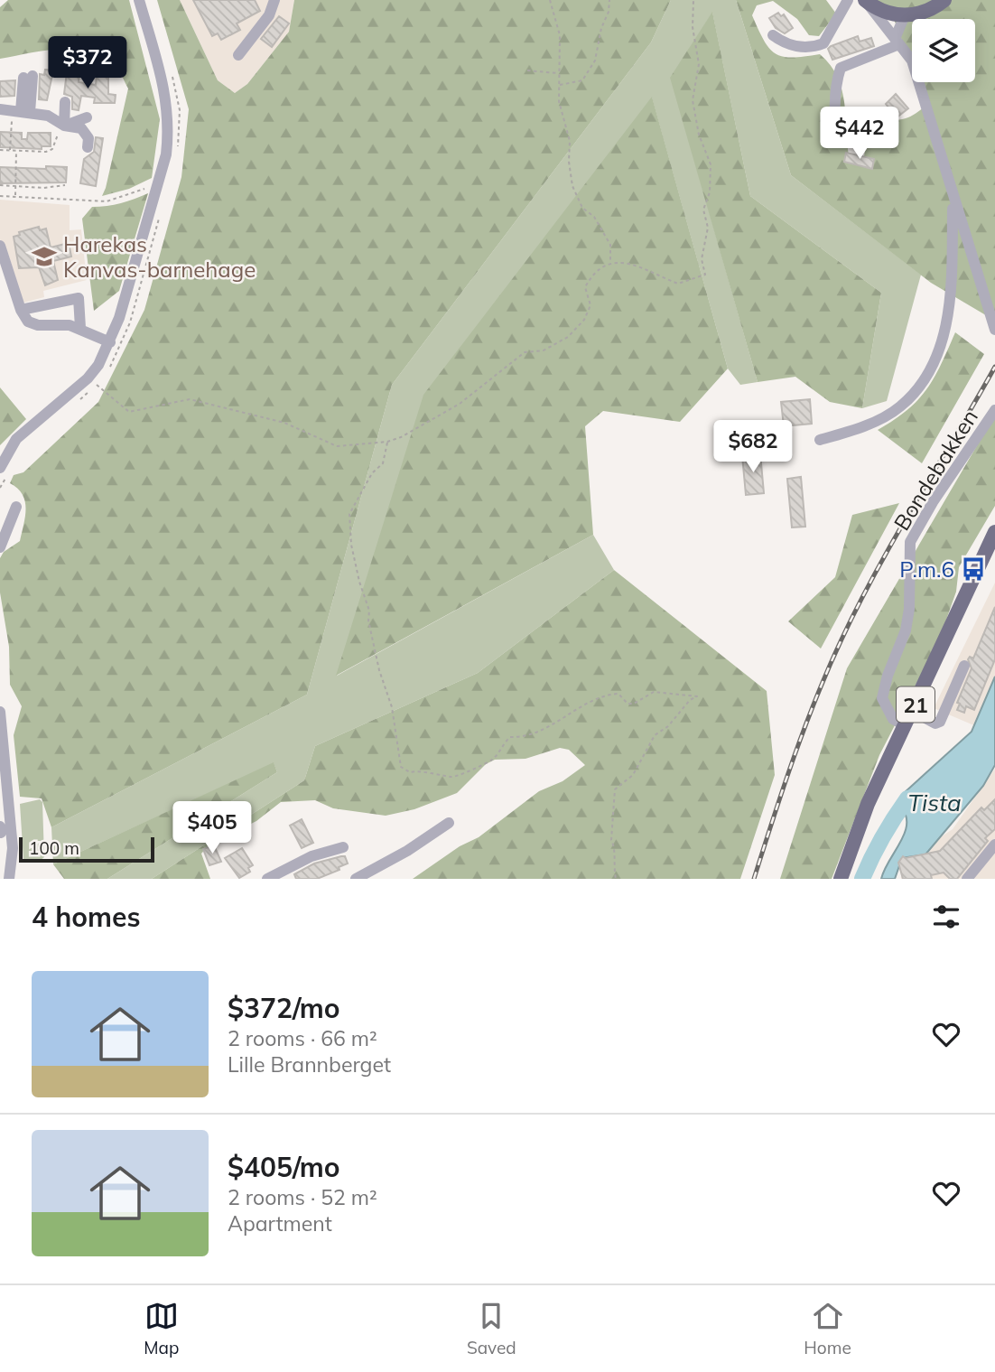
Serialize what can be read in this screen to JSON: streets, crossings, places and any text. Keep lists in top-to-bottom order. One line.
{"streets":{"main road":["21"],"street":["Bondebakken"]},"crossings":[["Bondebakken","21"]],"water":["Tista"],"places":{"school or university":["Harekas Kanvas-barnehage"],"bus stop":["P.m.6"]},"scale_bar":"100 m","page":{"price":["$372","$442","$682","$405"],"scale":"100 m","heading":"4 homes","list":[{"name":"$372/mo","note":"2 rooms · 66 m² · Lille Brannberget"},{"name":"$405/mo","note":"2 rooms · 52 m² · Apartment"}],"tabs":["Map","Saved","Home"]}}
